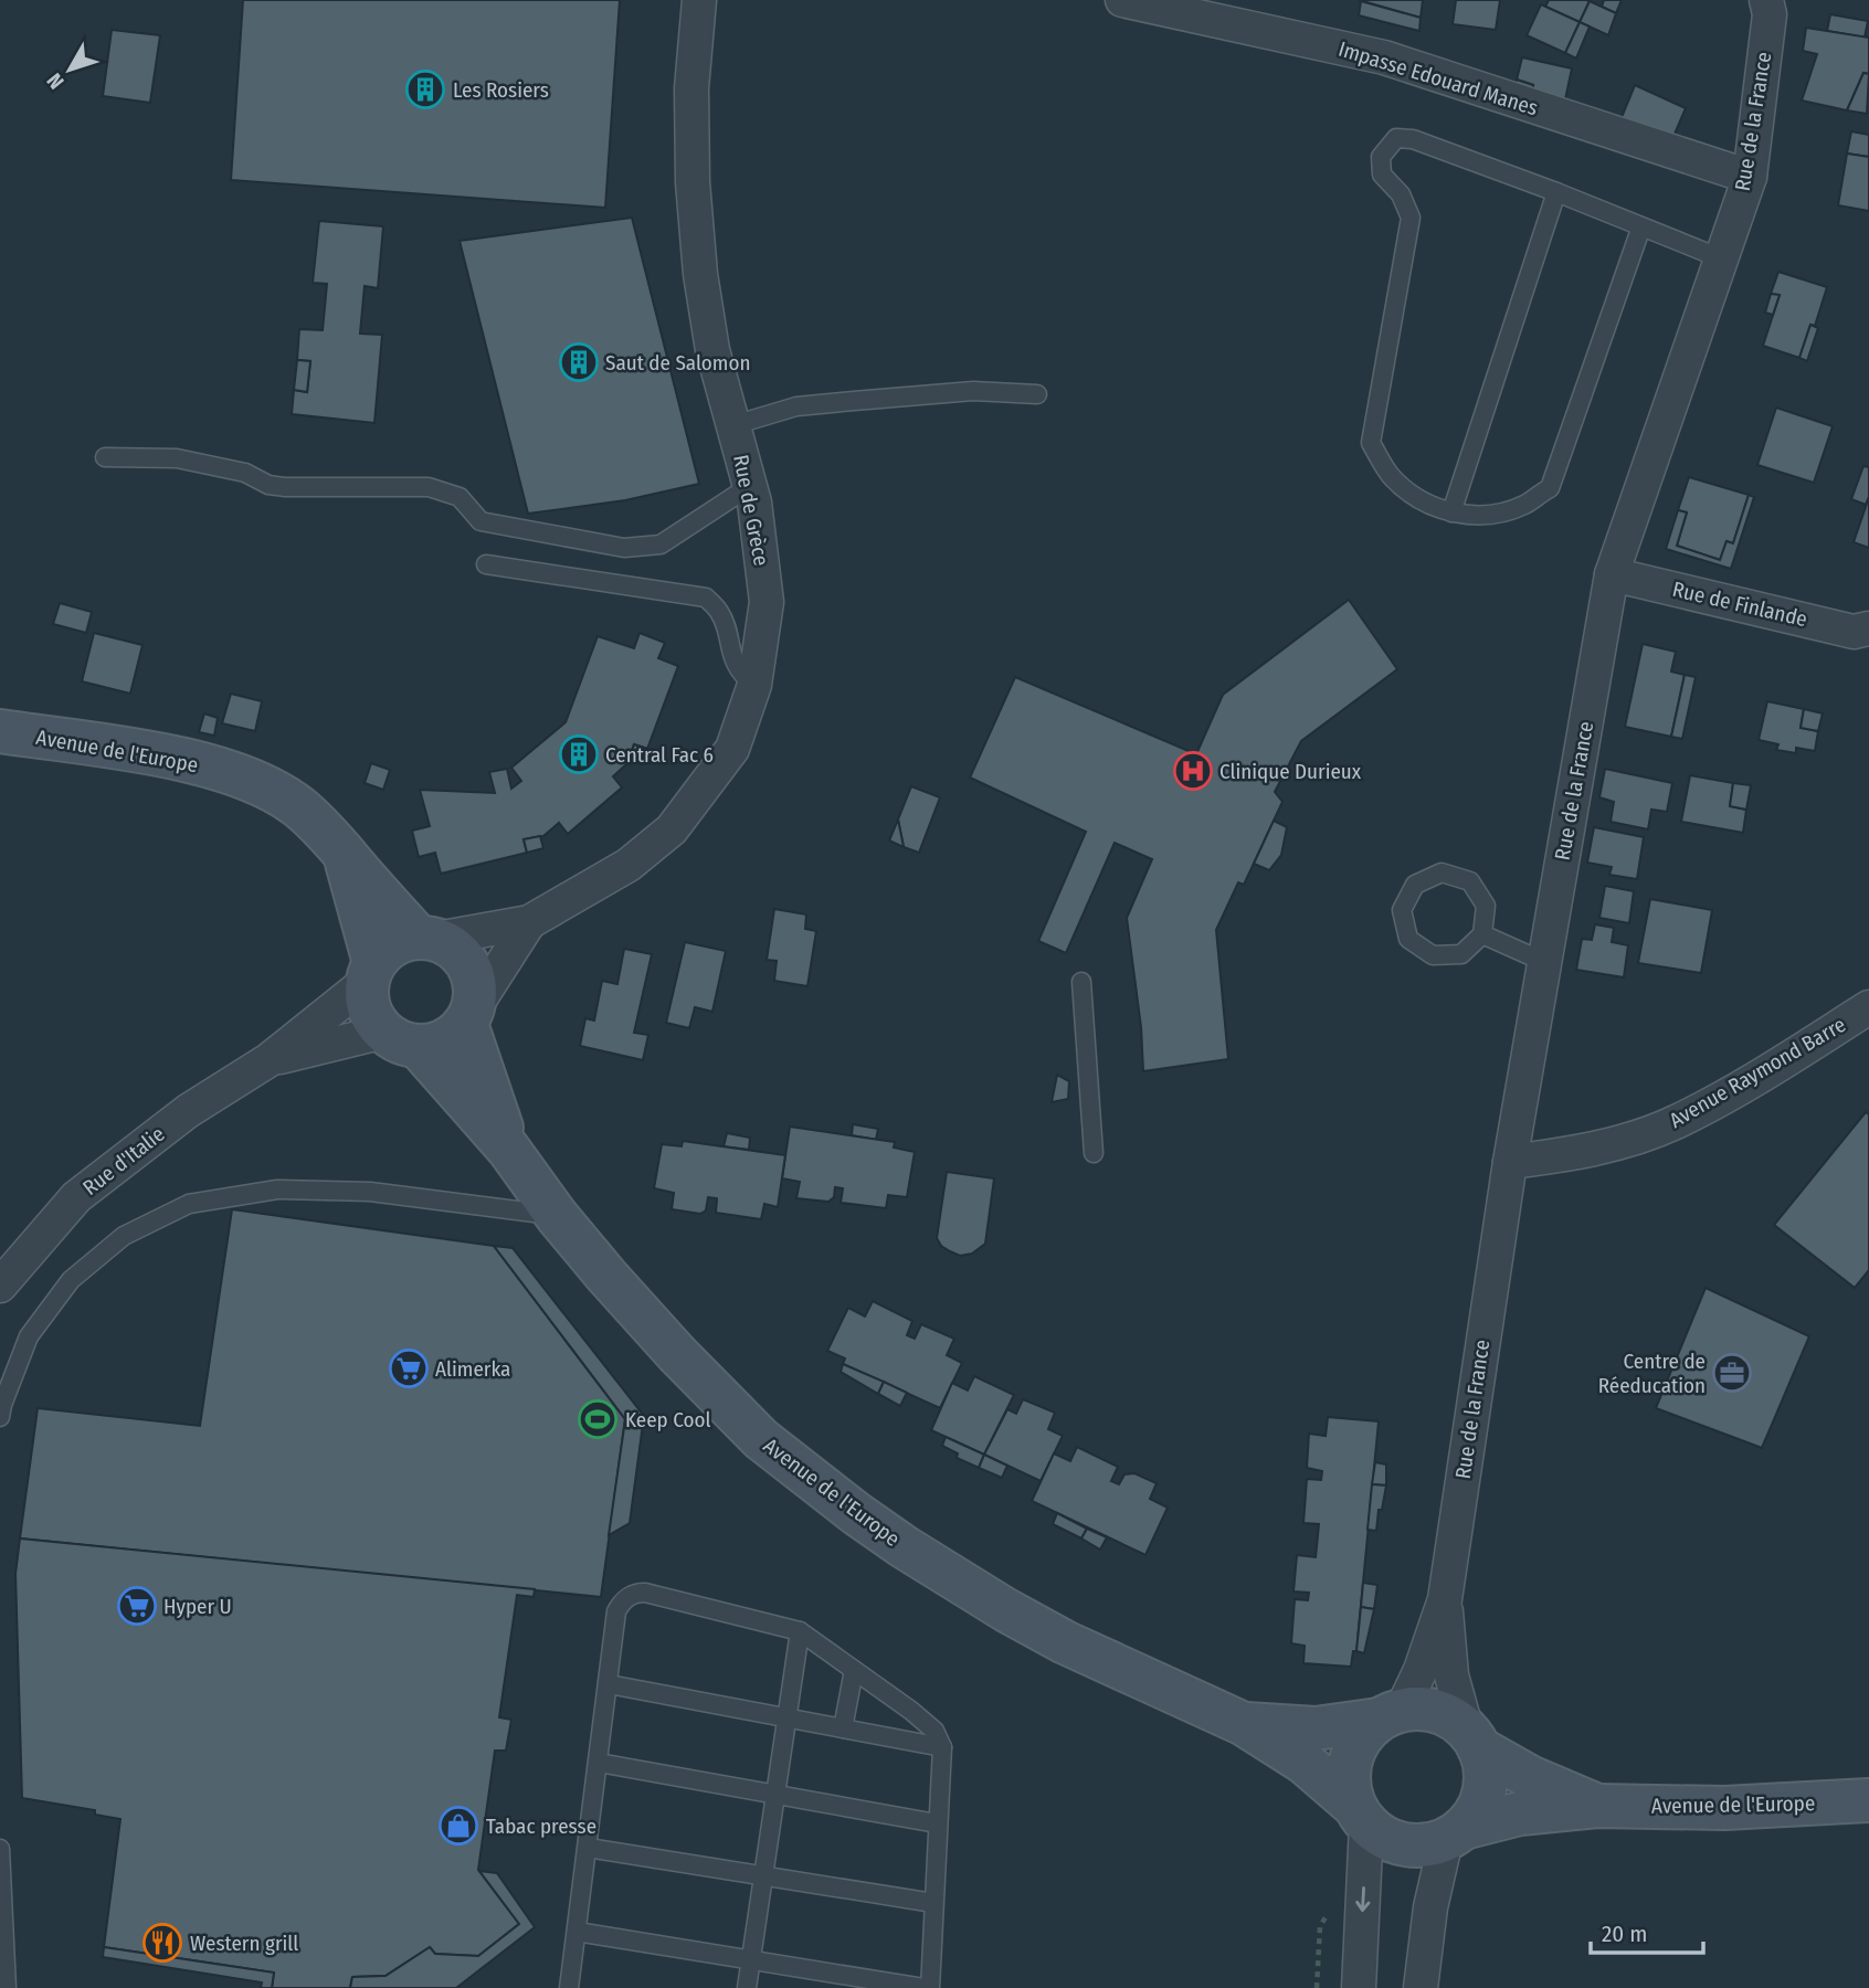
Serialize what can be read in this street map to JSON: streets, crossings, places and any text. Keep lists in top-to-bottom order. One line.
{"streets":{"street":["Impasse Edouard Manes","Rue de la France","Rue de Grèce","Rue de Finlande","Avenue de l'Europe","Avenue Raymond Barre","Rue d'Italie"]},"crossings":[["Impasse Edouard Manes","Rue de la France"],["Rue de la France","Rue de Finlande"],["Rue de la France","Avenue de l'Europe"],["Rue de la France","Avenue Raymond Barre"],["Rue de Grèce","Avenue de l'Europe"],["Rue de Grèce","Rue d'Italie"],["Avenue de l'Europe","Rue d'Italie"]],"places":{"building":["Les Rosiers","Saut de Salomon","Central Fac 6"],"hospital":["Clinique Durieux"],"supermarket":["Alimerka","Hyper U"],"office":["Centre de Réeducation"],"sports":["Keep Cool"],"shop":["Tabac presse"],"restaurant":["Western grill"]},"scale_bar":"20 m","north":"bottom left"}
